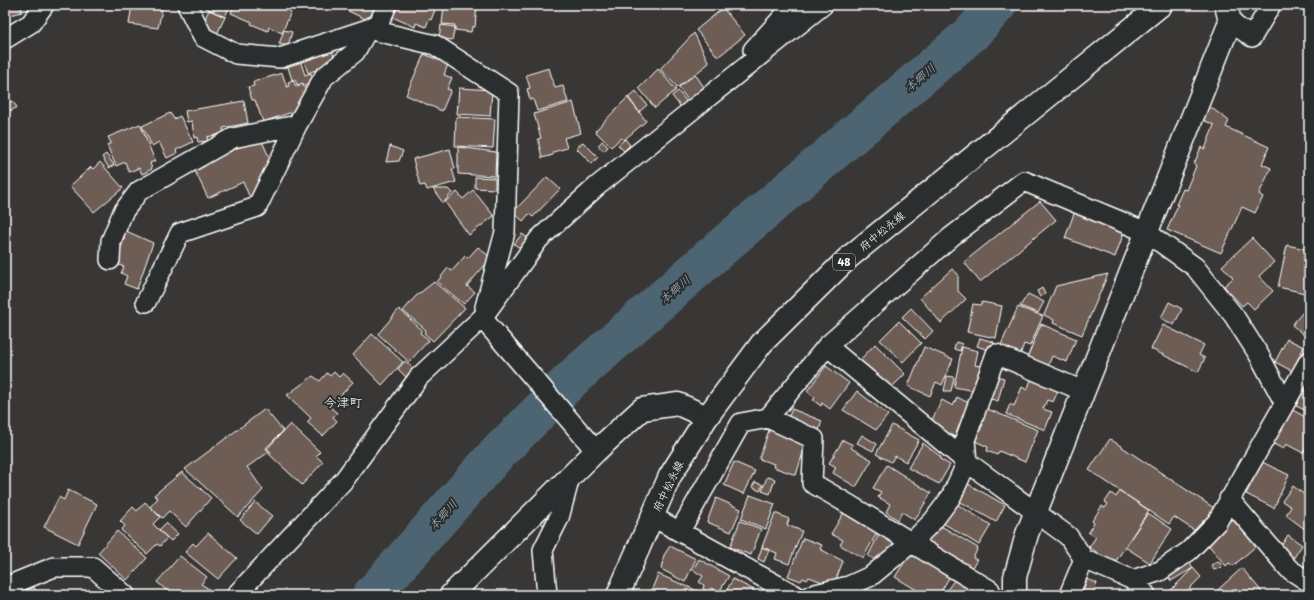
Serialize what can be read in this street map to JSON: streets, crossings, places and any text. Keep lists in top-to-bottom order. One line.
{"streets":{"street":["府中松永線","48"]},"districts":["今津町"],"water":["本郷川"]}
